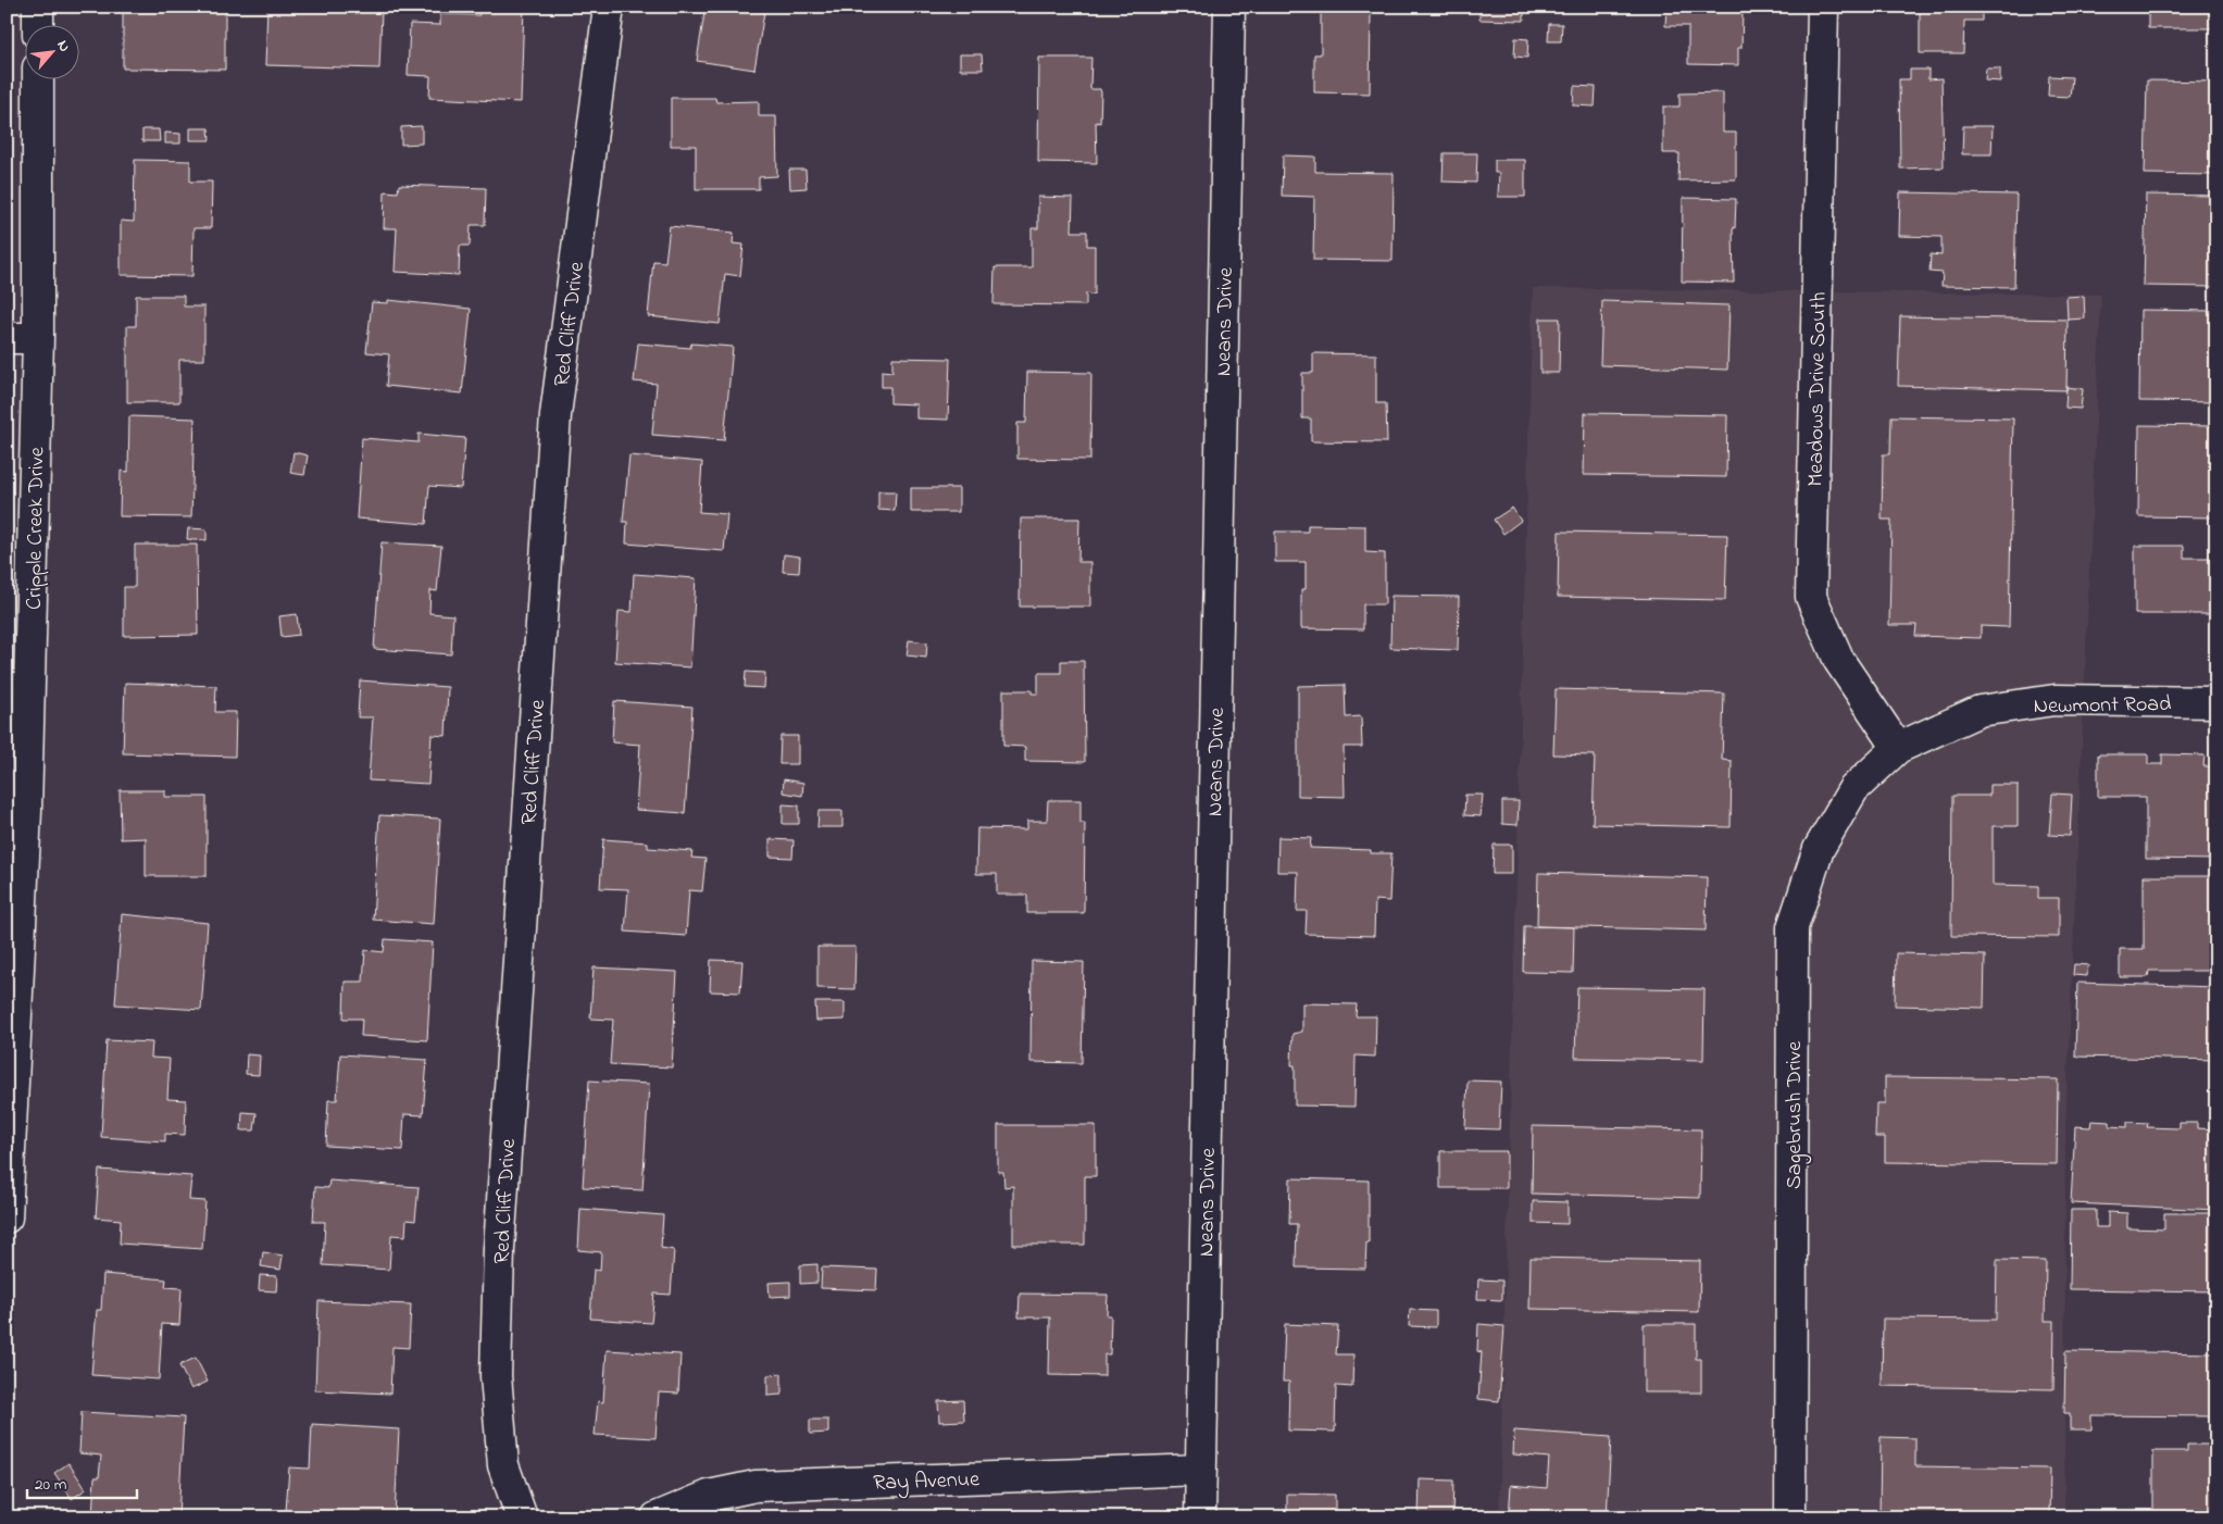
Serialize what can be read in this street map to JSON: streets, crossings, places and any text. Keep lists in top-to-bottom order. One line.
{"streets":{"street":["Neans Drive","Red Cliff Drive","Meadows Drive South","Cripple Creek Drive","Newmont Road","Sagebrush Drive","Ray Avenue"]},"crossings":[["Neans Drive","Ray Avenue"],["Meadows Drive South","Newmont Road"],["Meadows Drive South","Sagebrush Drive"],["Newmont Road","Sagebrush Drive"]],"scale_bar":"20 m","north":"top right"}
